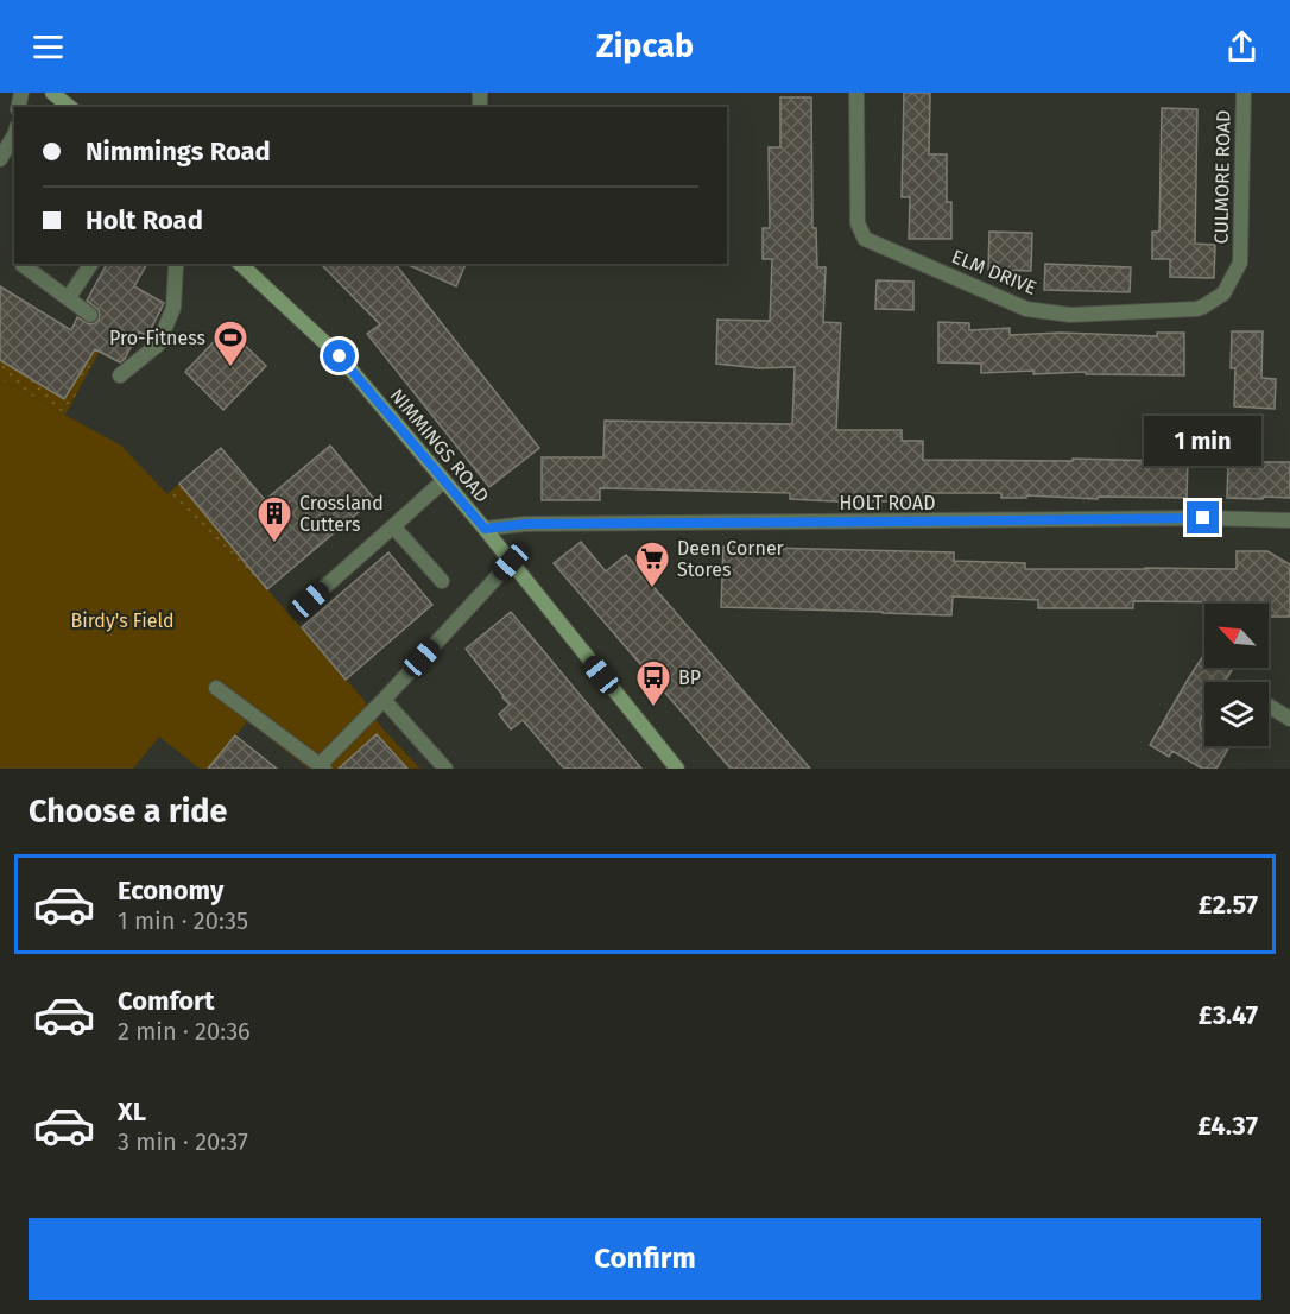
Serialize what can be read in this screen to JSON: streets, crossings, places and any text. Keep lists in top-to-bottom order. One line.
{"streets":{"main road":["NIMMINGS ROAD"],"street":["CULMORE ROAD","ELM DRIVE","HOLT ROAD"]},"crossings":[["CULMORE ROAD","ELM DRIVE"],["NIMMINGS ROAD","HOLT ROAD"]],"parks":["Birdy's Field"],"places":{"sports":["Pro-Fitness"],"building":["Crossland Cutters"],"supermarket":["Deen Corner Stores"],"bus stop":["BP"]},"north":"top left","page":{"header":"Zipcab","banner":["Nimmings Road","Holt Road"],"bubble":"1 min","heading":"Choose a ride","list":[{"name":"Economy","note":"1 min · 20:35","value":"£2.57"},{"name":"Comfort","note":"2 min · 20:36","value":"£3.47"},{"name":"XL","note":"3 min · 20:37","value":"£4.37"}],"buttons":"Confirm"}}
